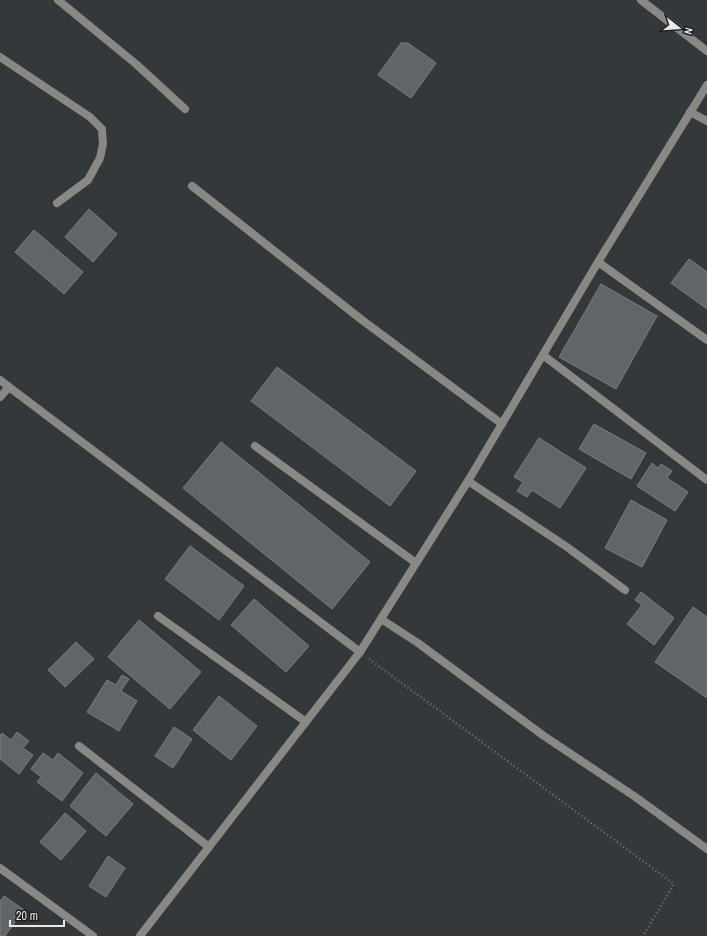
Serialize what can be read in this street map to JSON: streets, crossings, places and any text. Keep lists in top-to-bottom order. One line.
{"scale_bar":"20 m","north":"right"}
